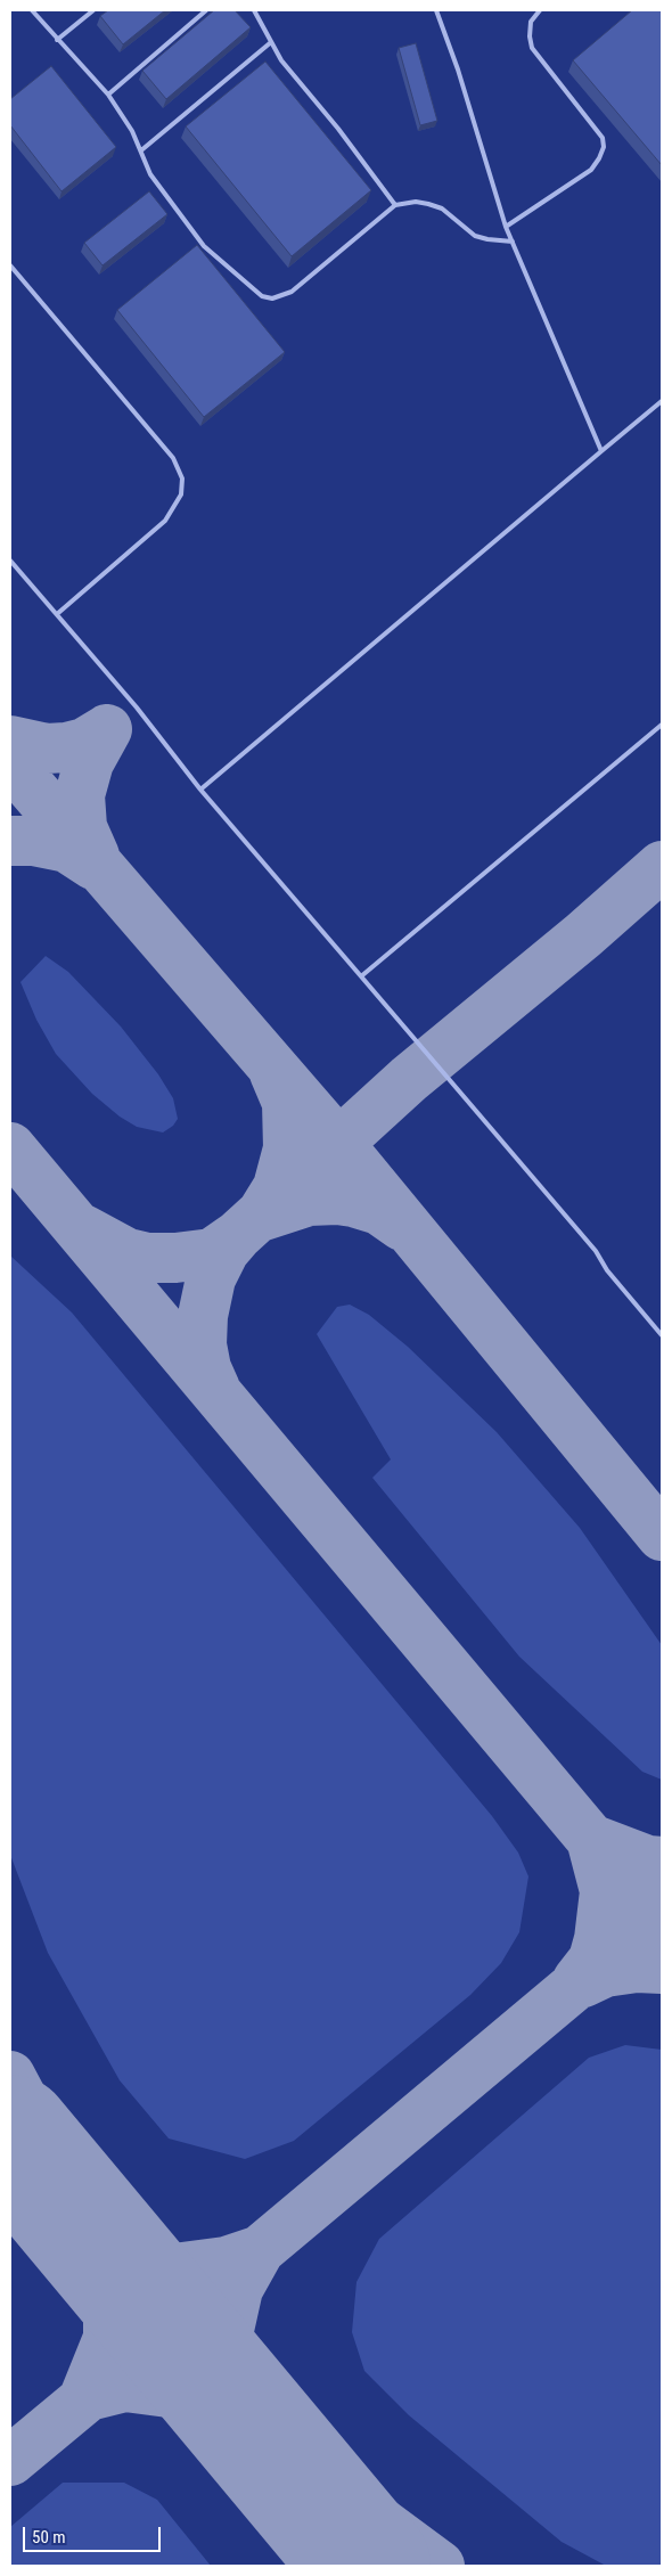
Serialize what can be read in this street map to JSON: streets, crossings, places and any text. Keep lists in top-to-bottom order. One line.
{"scale_bar":"50 m"}
